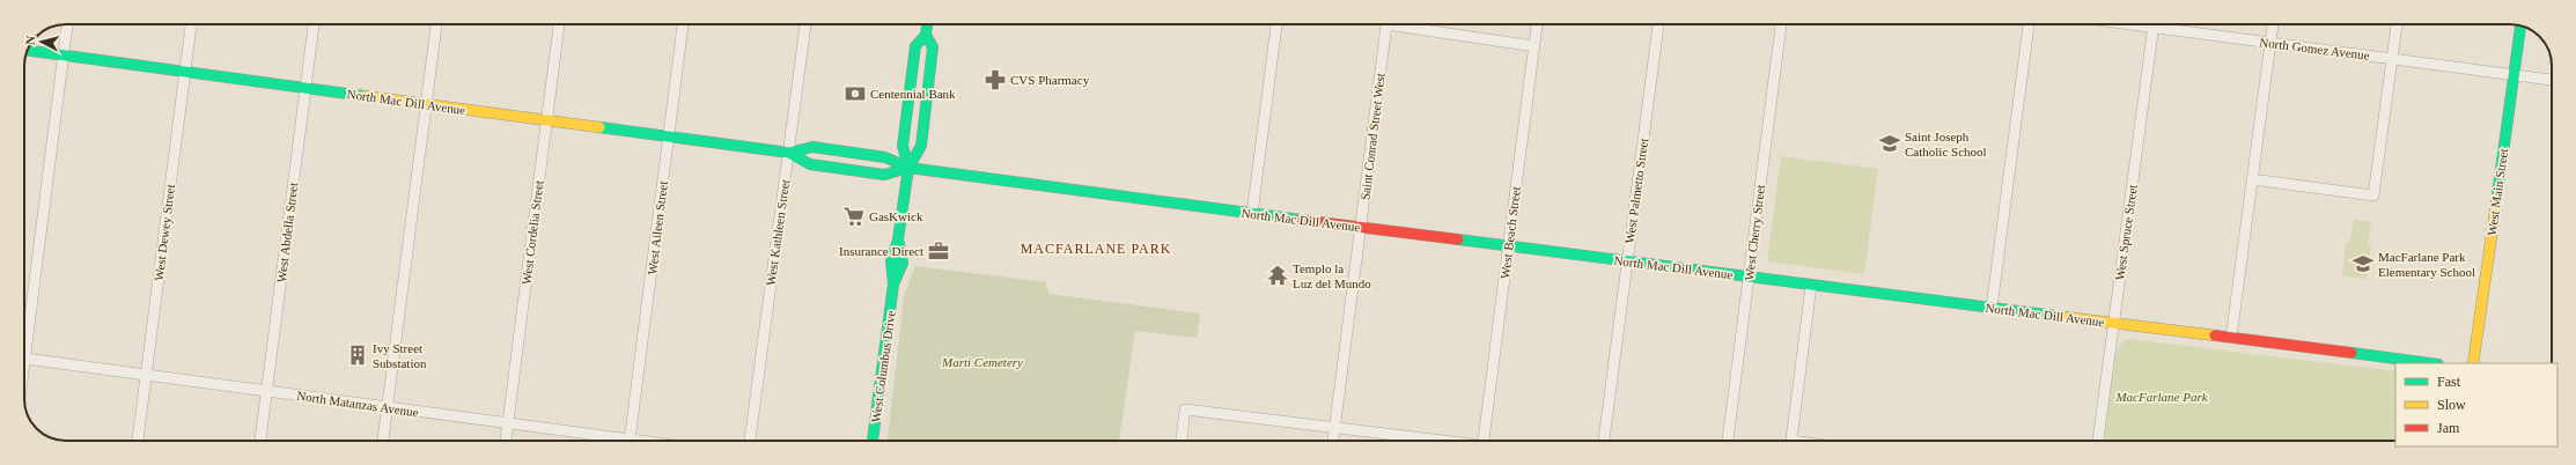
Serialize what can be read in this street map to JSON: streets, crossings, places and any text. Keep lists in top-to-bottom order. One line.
{"streets":{"street":["North Gomez Avenue","North Mac Dill Avenue","Saint Conrad Street West","West Palmetto Street","West Main Street","West Aileen Street","West Dewey Street","West Abdella Street","West Cordelia Street","West Kathleen Street","West Beach Street","West Cherry Street","West Spruce Street","West Columbus Drive","North Matanzas Avenue"]},"crossings":[["North Gomez Avenue","West Main Street"],["North Mac Dill Avenue","Saint Conrad Street West"],["North Mac Dill Avenue","West Palmetto Street"],["North Mac Dill Avenue","West Aileen Street"],["North Mac Dill Avenue","West Dewey Street"],["North Mac Dill Avenue","West Abdella Street"],["North Mac Dill Avenue","West Cordelia Street"],["North Mac Dill Avenue","West Kathleen Street"],["North Mac Dill Avenue","West Beach Street"],["North Mac Dill Avenue","West Cherry Street"],["North Mac Dill Avenue","West Spruce Street"],["North Mac Dill Avenue","West Columbus Drive"],["West Aileen Street","North Matanzas Avenue"],["West Dewey Street","North Matanzas Avenue"],["West Abdella Street","North Matanzas Avenue"],["West Cordelia Street","North Matanzas Avenue"]],"districts":["MACFARLANE PARK"],"parks":["Marti Cemetery","MacFarlane Park"],"places":{"pharmacy":["CVS Pharmacy"],"bank":["Centennial Bank"],"school or university":["Saint Joseph Catholic School","MacFarlane Park Elementary School"],"supermarket":["GasKwick"],"office":["Insurance Direct"],"temple":["Templo la Luz del Mundo"],"building":["Ivy Street Substation"]},"legend":["Fast","Slow","Jam"],"north":"left"}
